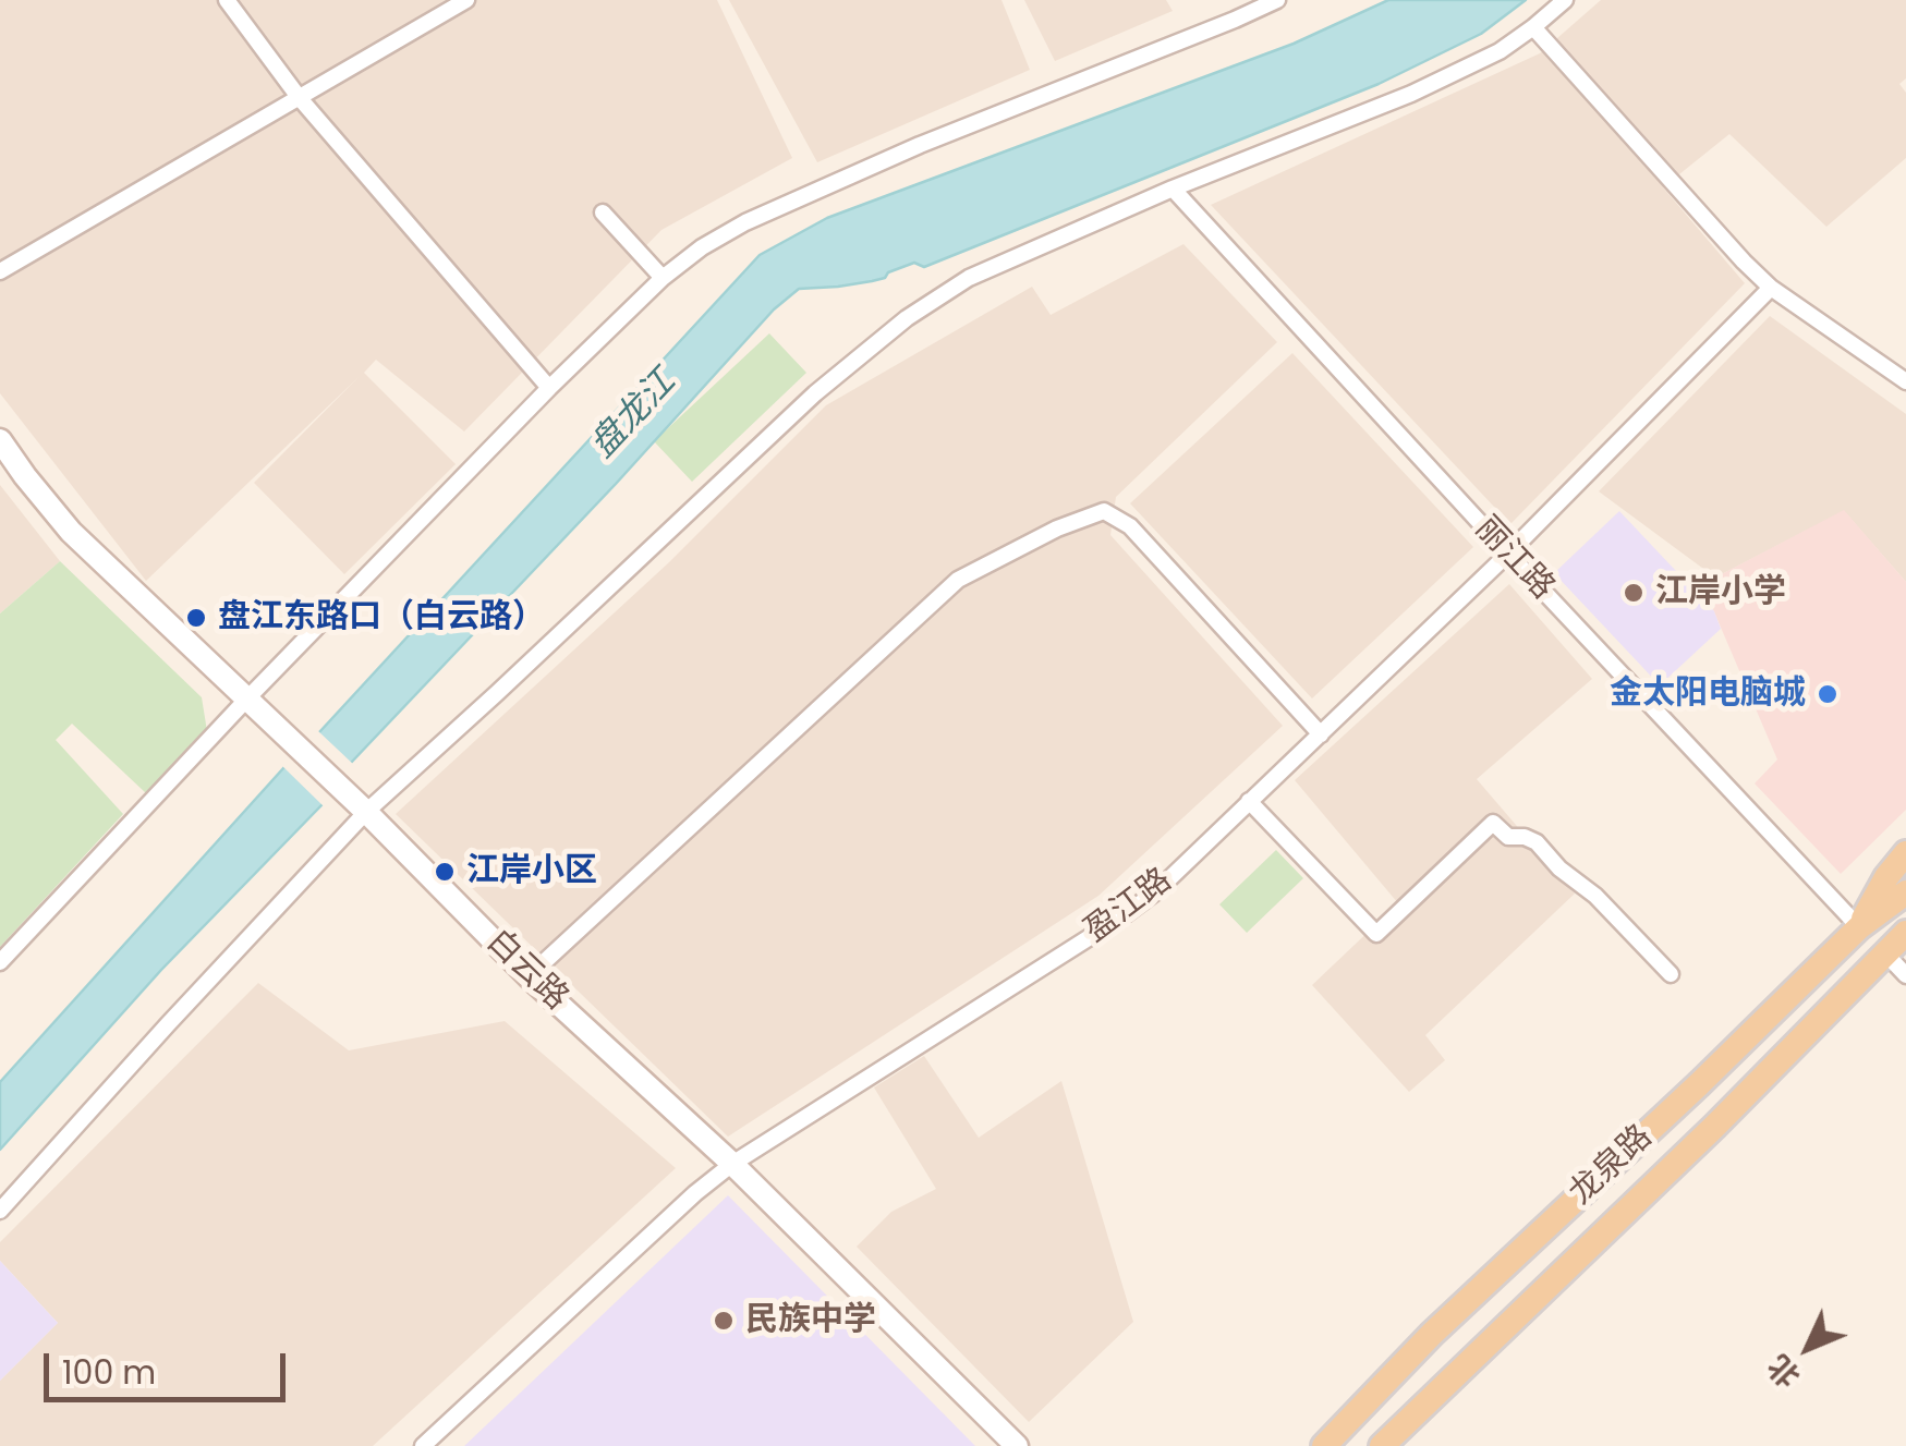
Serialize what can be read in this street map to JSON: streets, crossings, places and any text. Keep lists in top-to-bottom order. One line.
{"streets":{"main road":["白云路","龙泉路"],"street":["丽江路","盈江路"]},"crossings":[["丽江路","盈江路"],["丽江路","龙泉路"],["盈江路","白云路"]],"water":["盘龙江"],"places":["江岸小学","盘江东路口（白云路）","金太阳电脑城","江岸小区","民族中学"],"scale_bar":"100 m","north":"bottom left"}
